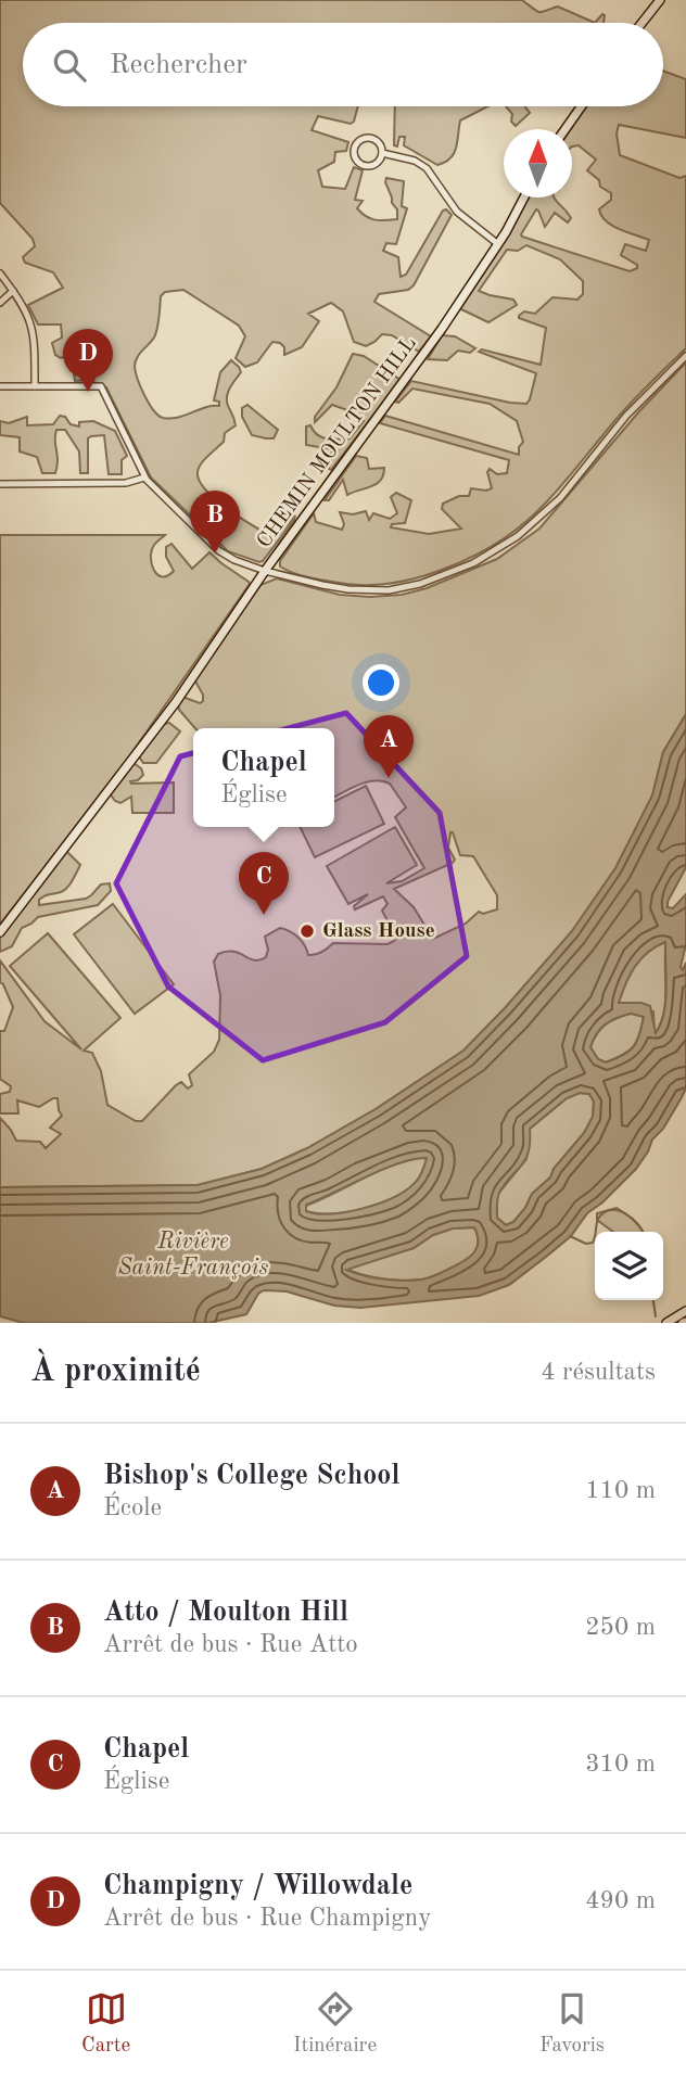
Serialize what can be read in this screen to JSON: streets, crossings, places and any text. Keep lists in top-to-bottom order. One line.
{"streets":{"street":["CHEMIN MOULTON HILL"]},"water":["Rivière Saint-François"],"places":["Glass House"],"north":"top","page":{"search":"Rechercher","pins":["D","B","A","C"],"popup":["Chapel","Église"],"heading":["À proximité","4 résultats"],"list":[{"mark":"A","name":"Bishop's College School","note":"École","value":"110 m"},{"mark":"B","name":"Atto / Moulton Hill","note":"Arrêt de bus · Rue Atto","value":"250 m"},{"mark":"C","name":"Chapel","note":"Église","value":"310 m"},{"mark":"D","name":"Champigny / Willowdale","note":"Arrêt de bus · Rue Champigny","value":"490 m"}],"nav":["Carte","Itinéraire","Favoris"]}}
